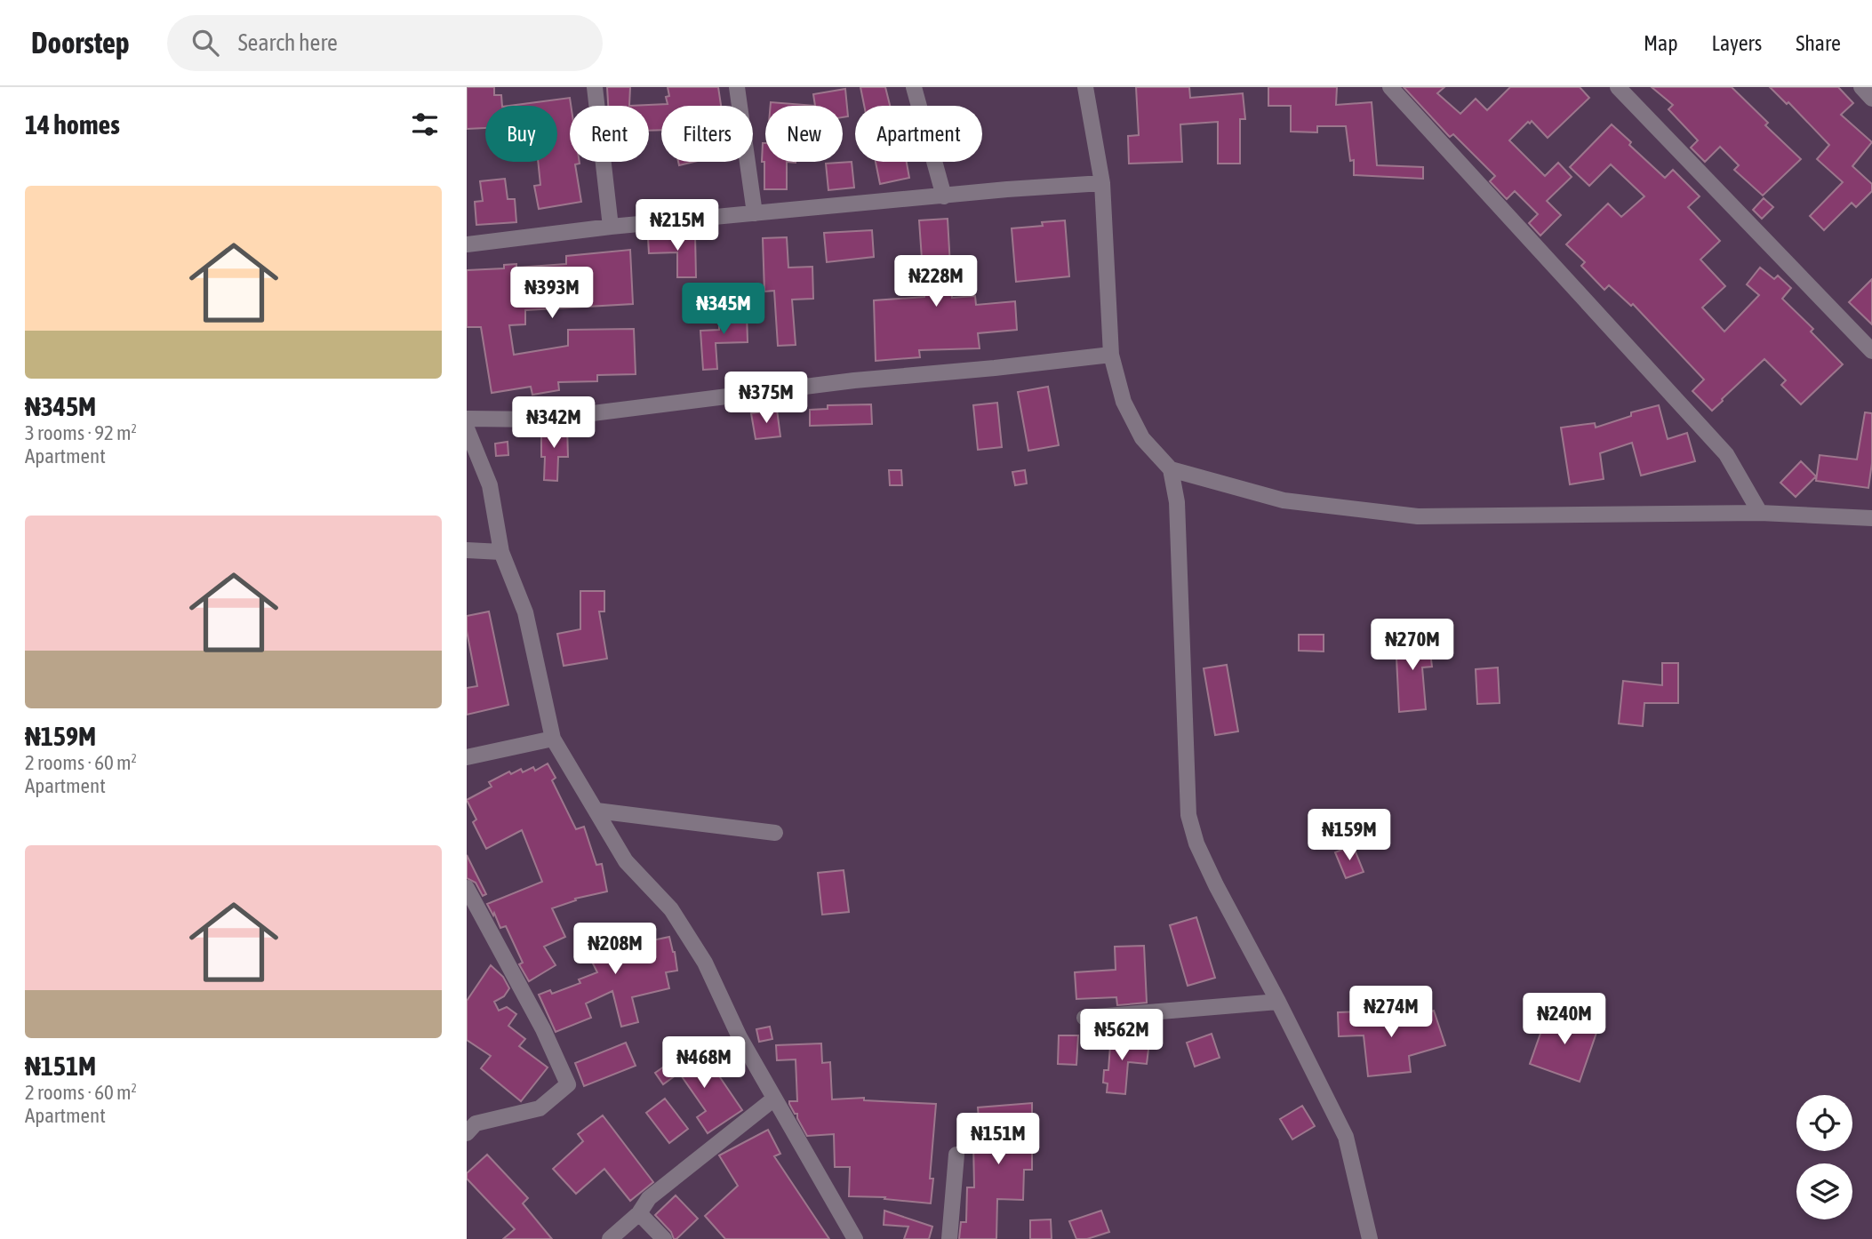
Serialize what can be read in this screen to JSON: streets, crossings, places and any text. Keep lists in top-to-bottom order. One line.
{"page":{"header":"Doorstep","search":"Search here","nav":["Map","Layers","Share"],"heading":"14 homes","chip":["Buy","Rent","Filters","New","Apartment"],"list":[{"name":"₦345M","note":"3 rooms · 92 m² · Apartment"},{"name":"₦159M","note":"2 rooms · 60 m² · Apartment"},{"name":"₦151M","note":"2 rooms · 60 m² · Apartment"}],"price":["₦215M","₦228M","₦393M","₦345M","₦375M","₦342M","₦270M","₦159M","₦208M","₦274M","₦240M","₦562M","₦468M","₦151M"]}}
